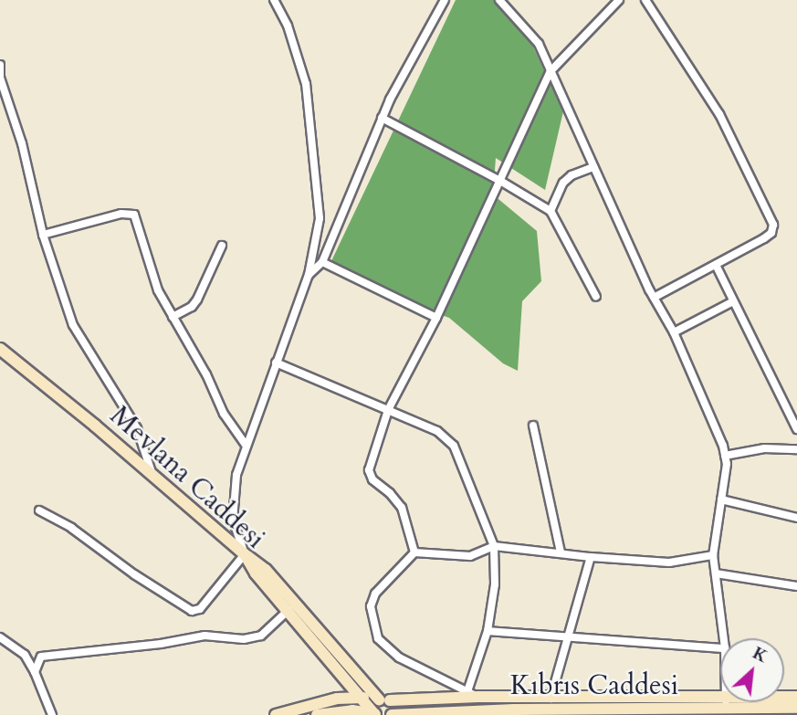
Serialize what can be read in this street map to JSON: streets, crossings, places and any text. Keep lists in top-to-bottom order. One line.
{"streets":{"main road":["Mevlana Caddesi","Kıbrıs Caddesi"]},"north":"top right"}
